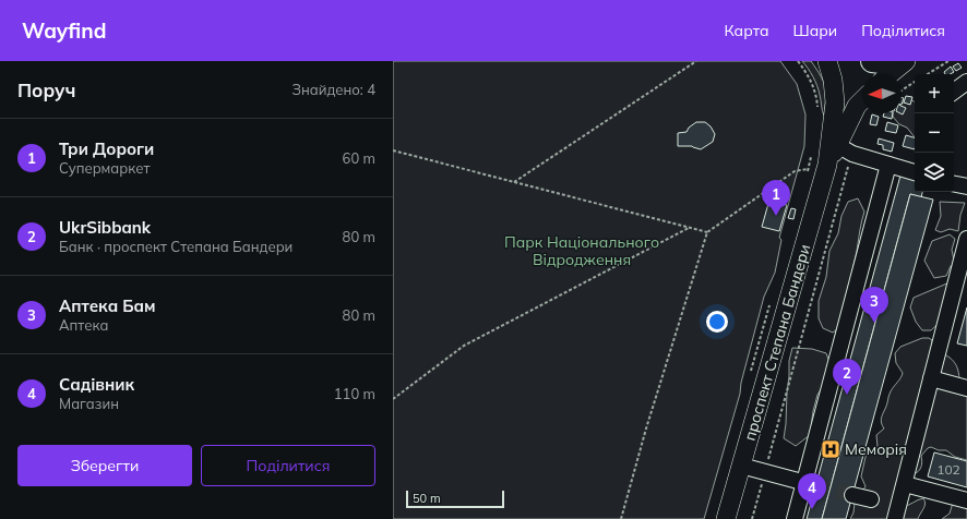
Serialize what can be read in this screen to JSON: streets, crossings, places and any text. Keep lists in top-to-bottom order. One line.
{"streets":{"main road":["проспект Степана Бандери"]},"parks":["Парк Національного Відродження"],"places":{"hospital":["Меморія"]},"house_numbers":["102"],"scale_bar":"50 m","north":"left","page":{"header":"Wayfind","nav":["Карта","Шари","Поділитися"],"heading":["Поруч","Знайдено: 4"],"map_buttons":["+","−"],"list":[{"mark":"1","name":"Три Дороги","note":"Супермаркет","value":"60 m"},{"mark":"2","name":"UkrSibbank","note":"Банк · проспект Степана Бандери","value":"80 m"},{"mark":"3","name":"Аптека Бам","note":"Аптека","value":"80 m"},{"mark":"4","name":"Садівник","note":"Магазин","value":"110 m"}],"pins":["1","3","2","4"],"buttons":["Зберегти","Поділитися"],"scale":"50 m"}}
